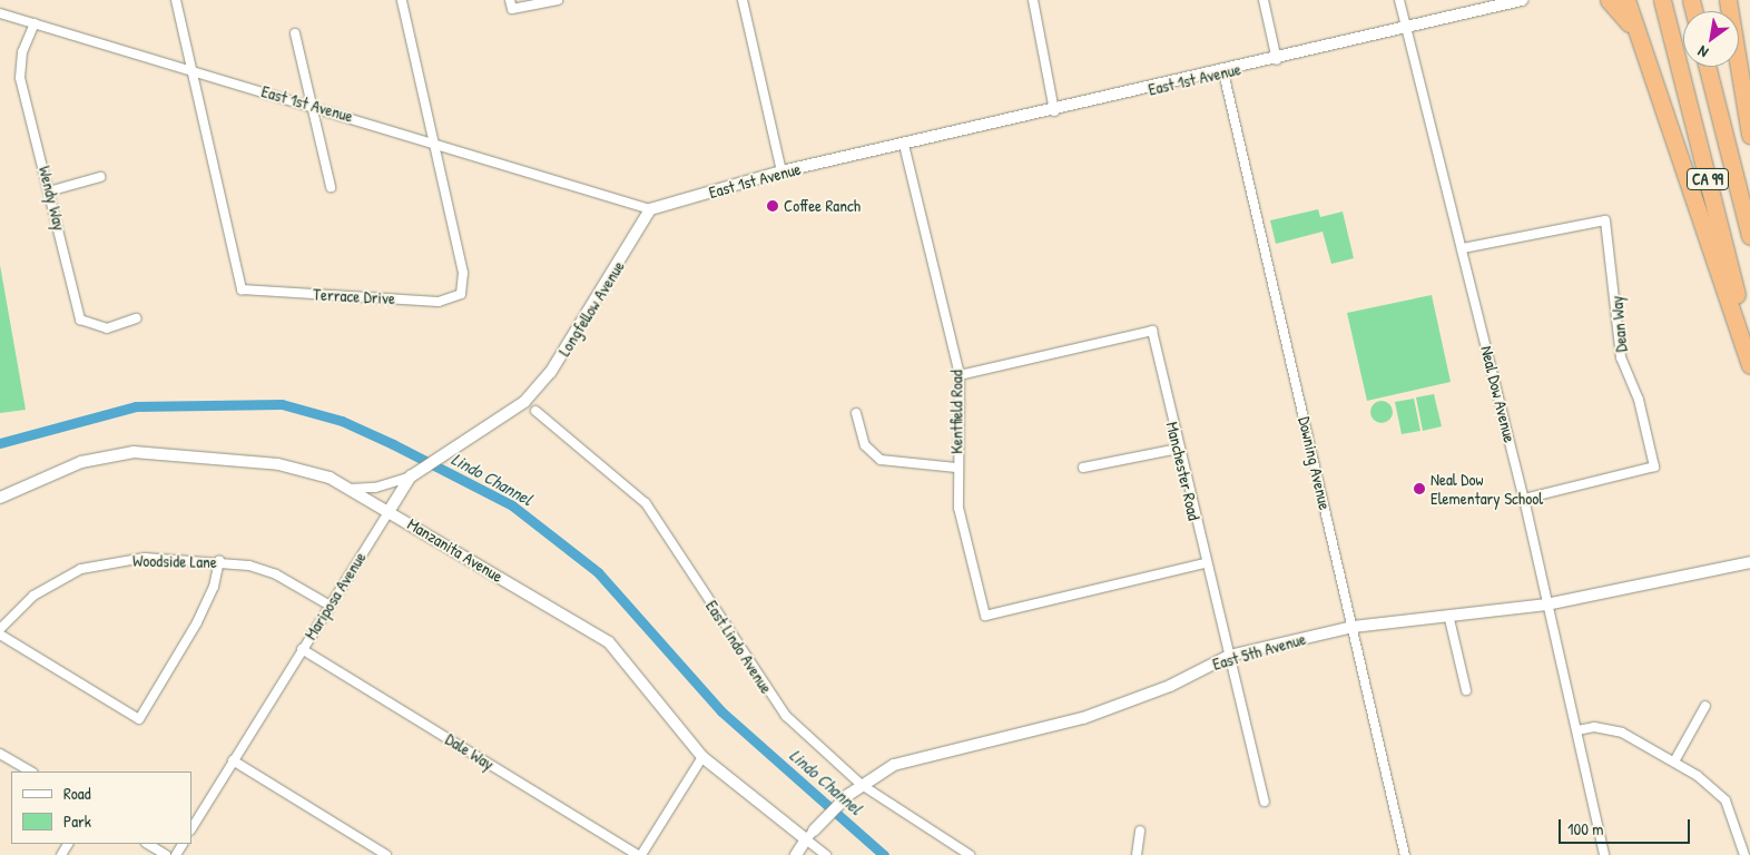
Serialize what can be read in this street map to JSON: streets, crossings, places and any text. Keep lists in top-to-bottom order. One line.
{"streets":{"highway":["CA 99"],"street":["East 1st Avenue","Wendy Way","Terrace Drive","Longfellow Avenue","Dean Way","Neal Dow Avenue","Kentfield Road","Downing Avenue","Manchester Road","Manzanita Avenue","Woodside Lane","Mariposa Avenue","East Lindo Avenue","East 5th Avenue","Dale Way"]},"crossings":[["East 1st Avenue","Wendy Way"],["East 1st Avenue","Terrace Drive"],["East 1st Avenue","Longfellow Avenue"],["East 1st Avenue","Neal Dow Avenue"],["East 1st Avenue","Kentfield Road"],["East 1st Avenue","Downing Avenue"],["Longfellow Avenue","Mariposa Avenue"],["Dean Way","Neal Dow Avenue"],["Neal Dow Avenue","East 5th Avenue"],["Kentfield Road","Manchester Road"],["Downing Avenue","East 5th Avenue"],["Manchester Road","East 5th Avenue"],["Manzanita Avenue","Mariposa Avenue"],["Manzanita Avenue","East 5th Avenue"],["Woodside Lane","Mariposa Avenue"],["Mariposa Avenue","Dale Way"],["East Lindo Avenue","East 5th Avenue"]],"water":["Lindo Channel"],"places":["Coffee Ranch","Neal Dow Elementary School"],"legend":["Road","Park"],"scale_bar":"100 m","north":"bottom left"}
